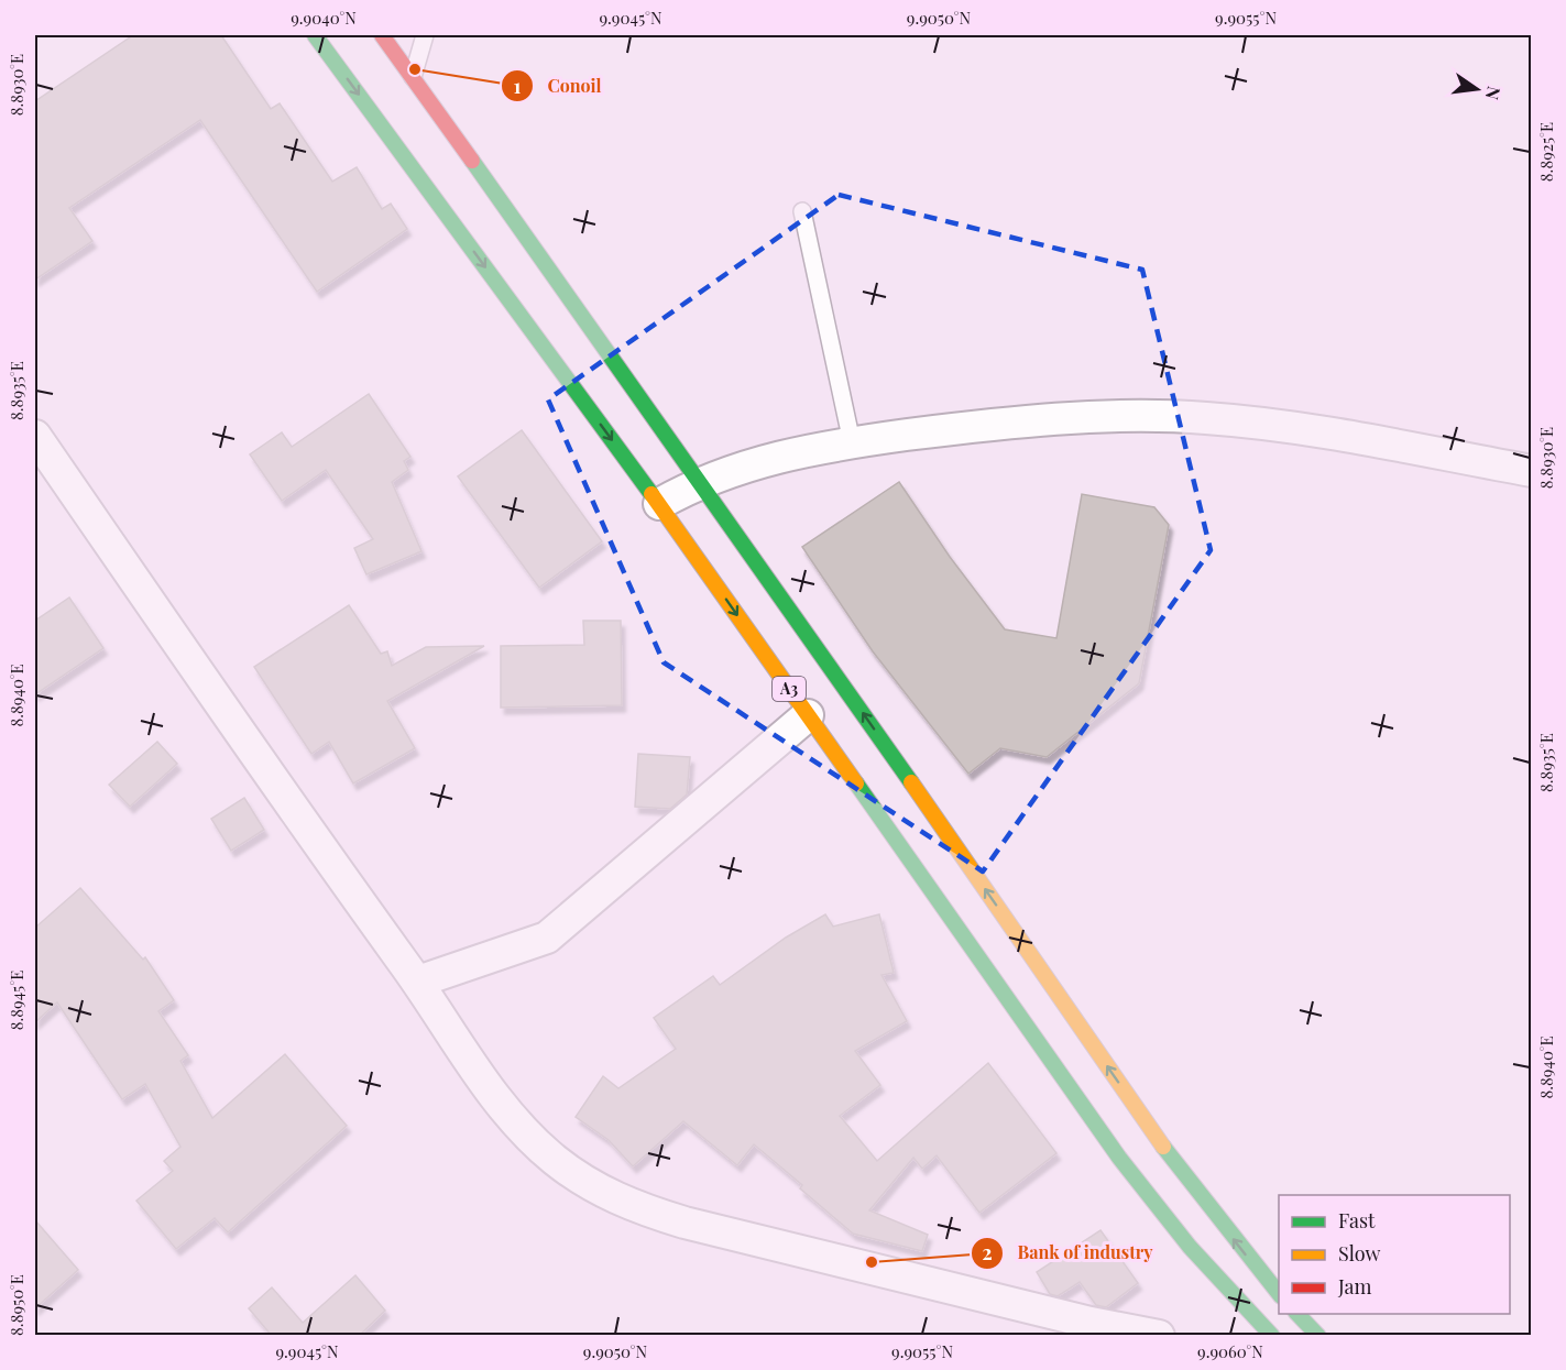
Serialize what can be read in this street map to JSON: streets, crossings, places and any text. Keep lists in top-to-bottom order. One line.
{"streets":{"highway":["A3"]},"places":["Conoil","Bank of industry"],"legend":["Fast","Slow","Jam"],"north":"right","coordinates":["9.9040°N","9.9045°N","9.9050°N","9.9055°N","8.8930°E","8.8925°E","8.8935°E","8.8940°E","8.8945°E","8.8950°E","9.9060°N"]}
